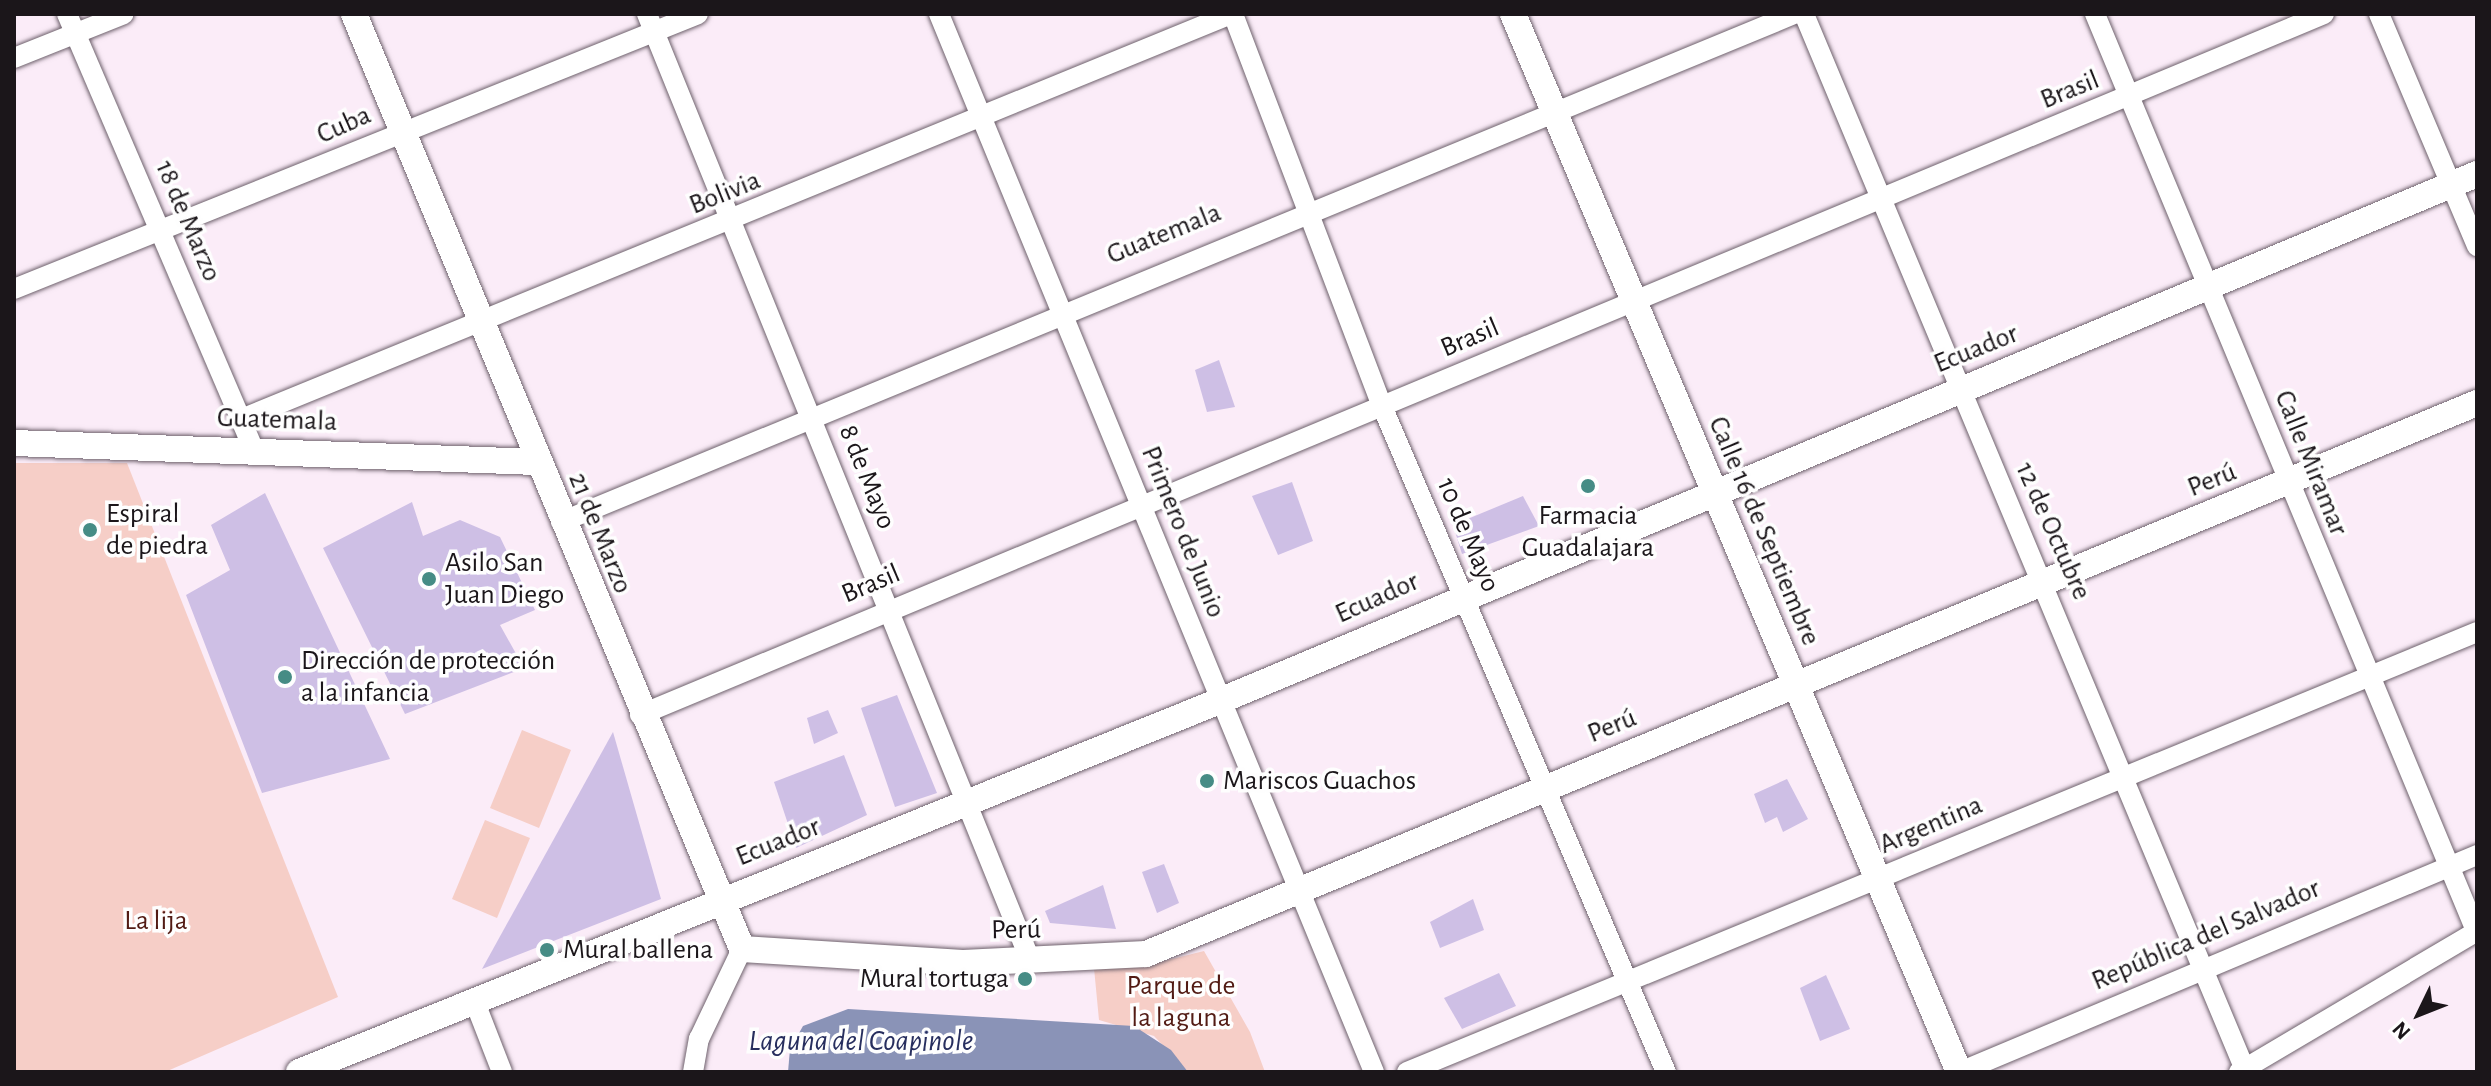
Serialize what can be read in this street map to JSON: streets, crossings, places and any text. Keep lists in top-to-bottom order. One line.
{"streets":{"street":["Brasil","Cuba","Bolivia","18 de Marzo","Guatemala","Ecuador","Calle Miramar","8 de Mayo","Perú","Calle 16 de Septiembre","12 de Octubre","Primero de Junio","21 de Marzo","10 de Mayo","Argentina","República del Salvador"]},"crossings":[["Brasil","Calle Miramar"],["Brasil","8 de Mayo"],["Brasil","Calle 16 de Septiembre"],["Brasil","12 de Octubre"],["Brasil","Primero de Junio"],["Brasil","21 de Marzo"],["Brasil","10 de Mayo"],["Cuba","18 de Marzo"],["Cuba","8 de Mayo"],["Cuba","21 de Marzo"],["Bolivia","18 de Marzo"],["Bolivia","8 de Mayo"],["Bolivia","Primero de Junio"],["Bolivia","21 de Marzo"],["Bolivia","10 de Mayo"],["18 de Marzo","Guatemala"],["Guatemala","8 de Mayo"],["Guatemala","Calle 16 de Septiembre"],["Guatemala","Primero de Junio"],["Guatemala","21 de Marzo"],["Guatemala","10 de Mayo"],["Ecuador","Calle Miramar"],["Ecuador","8 de Mayo"],["Ecuador","Calle 16 de Septiembre"],["Ecuador","12 de Octubre"],["Ecuador","Primero de Junio"],["Ecuador","21 de Marzo"],["Ecuador","10 de Mayo"],["Calle Miramar","Perú"],["Calle Miramar","Argentina"],["Calle Miramar","República del Salvador"],["8 de Mayo","Perú"],["Perú","Calle 16 de Septiembre"],["Perú","12 de Octubre"],["Perú","Primero de Junio"],["Perú","21 de Marzo"],["Perú","10 de Mayo"],["Calle 16 de Septiembre","Argentina"],["Calle 16 de Septiembre","República del Salvador"],["12 de Octubre","Argentina"],["12 de Octubre","República del Salvador"],["10 de Mayo","Argentina"]],"water":["Laguna del Coapinole"],"parks":["La lija","Parque de la laguna"],"places":["Farmacia Guadalajara","Espiral de piedra","Asilo San Juan Diego","Dirección de protección a la infancia","Mariscos Guachos","Mural ballena","Mural tortuga"],"north":"bottom left"}
